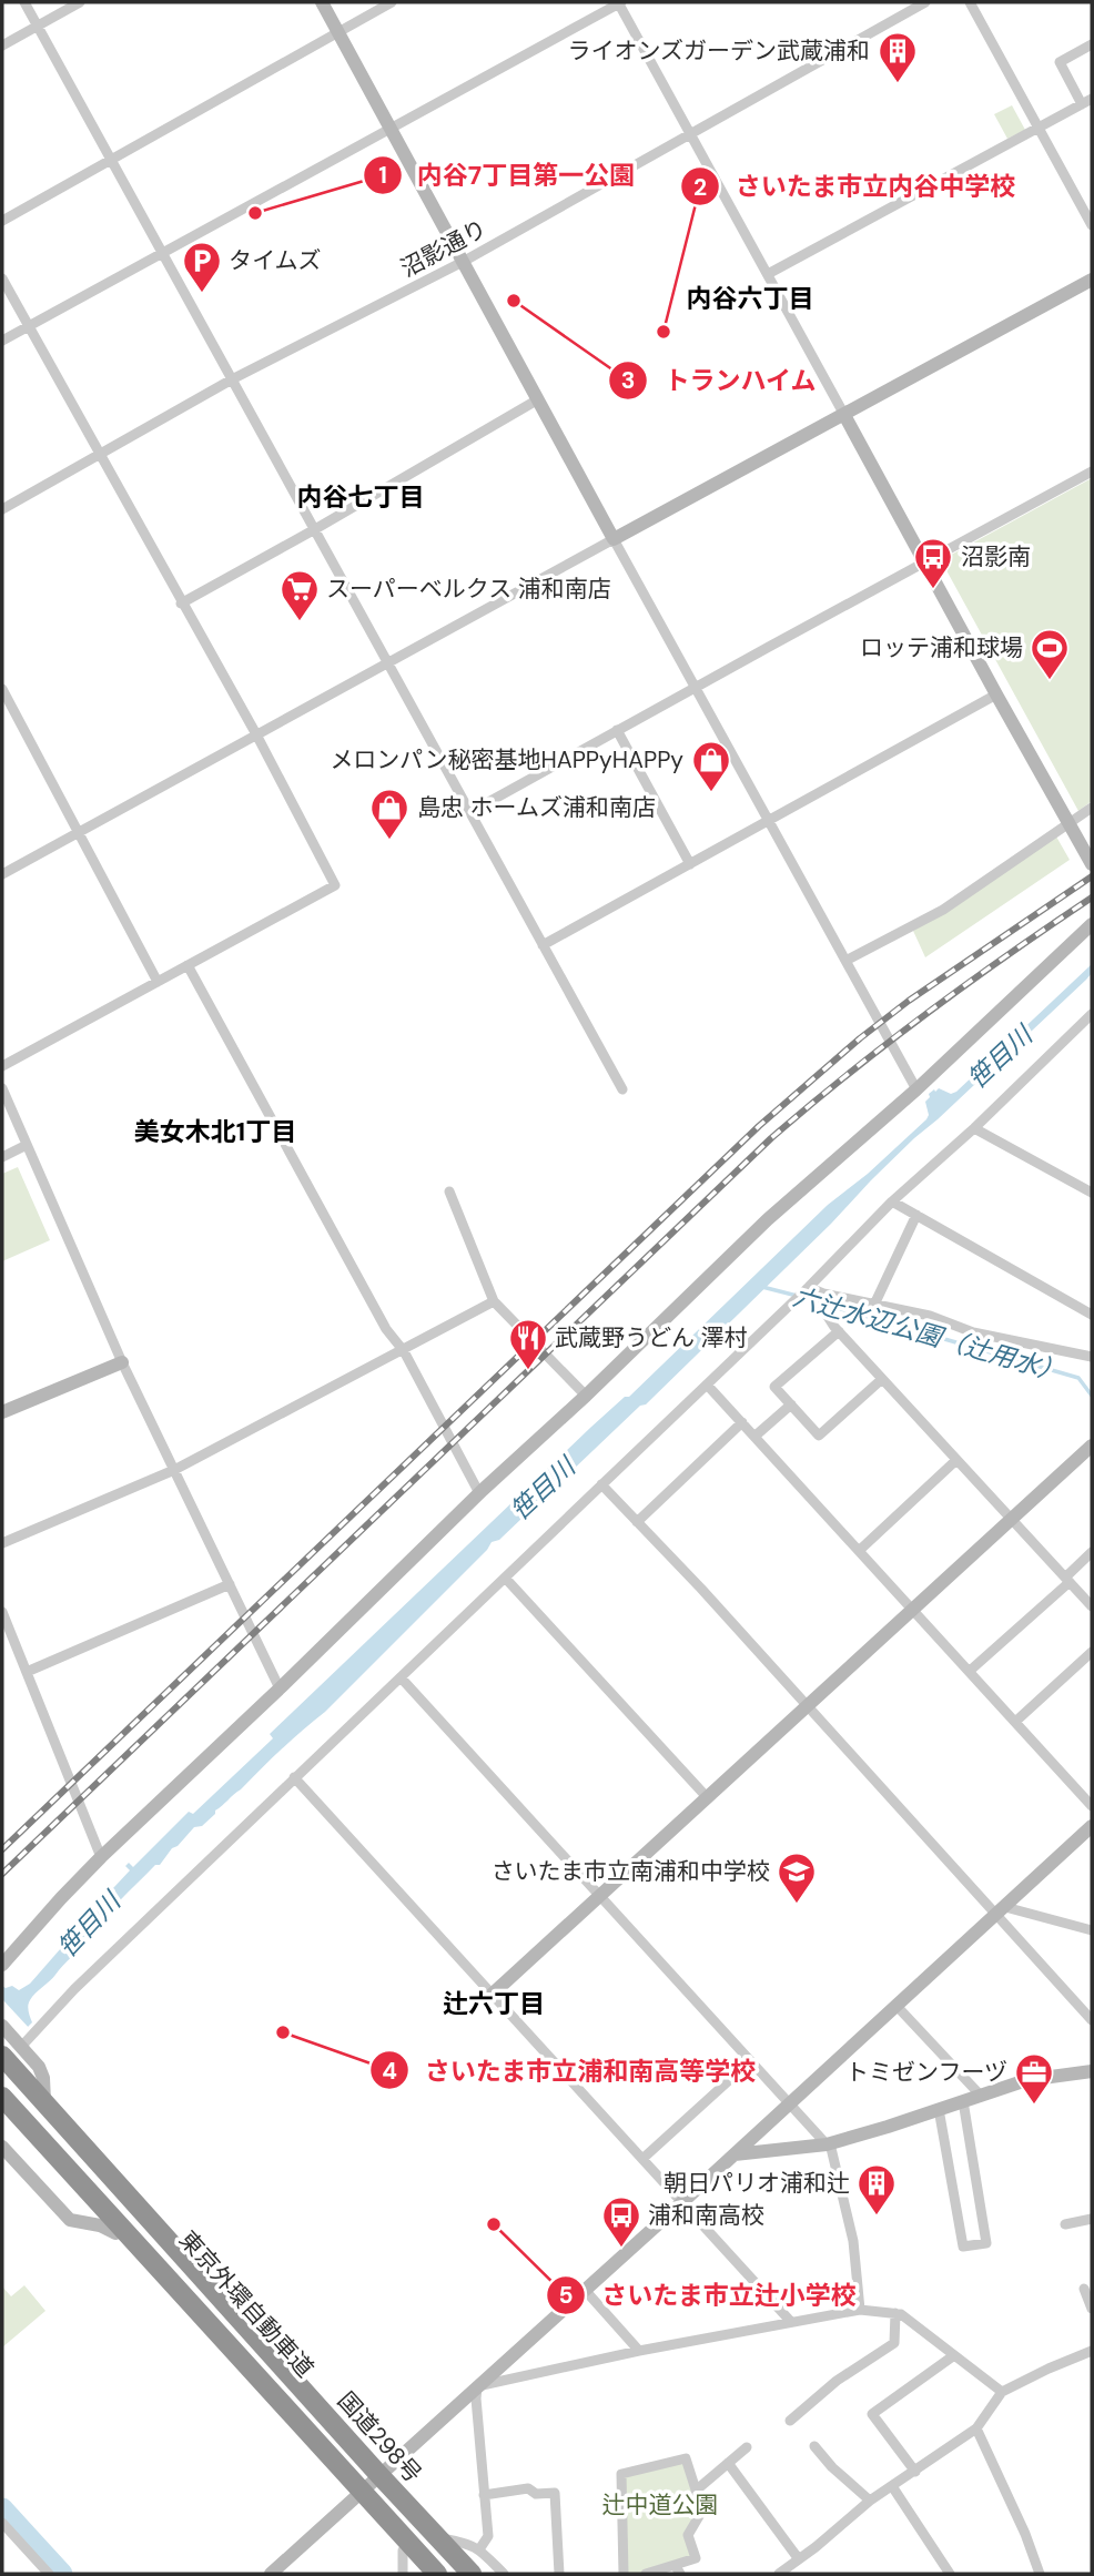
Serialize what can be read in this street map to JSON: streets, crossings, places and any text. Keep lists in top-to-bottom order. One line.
{"streets":{"highway":["東京外環自動車道","国道298号"],"street":["沼影通り"]},"crossings":[["東京外環自動車道","国道298号"]],"districts":["内谷六丁目","内谷七丁目","美女木北1丁目","辻六丁目"],"water":["笹目川","六辻水辺公園（辻用水）"],"parks":["辻中道公園"],"places":{"building":["ライオンズガーデン武蔵浦和","朝日パリオ浦和辻"],"other":["内谷7丁目第一公園","トランハイム","さいたま市立内谷中学校","さいたま市立浦和南高等学校","さいたま市立辻小学校"],"parking":["タイムズ"],"bus stop":["沼影南","浦和南高校"],"supermarket":["スーパーベルクス 浦和南店"],"sports":["ロッテ浦和球場"],"shop":["メロンパン秘密基地HAPPyHAPPy","島忠 ホームズ浦和南店"],"restaurant":["武蔵野うどん 澤村"],"school or university":["さいたま市立南浦和中学校"],"office":["トミゼンフーヅ"]}}
